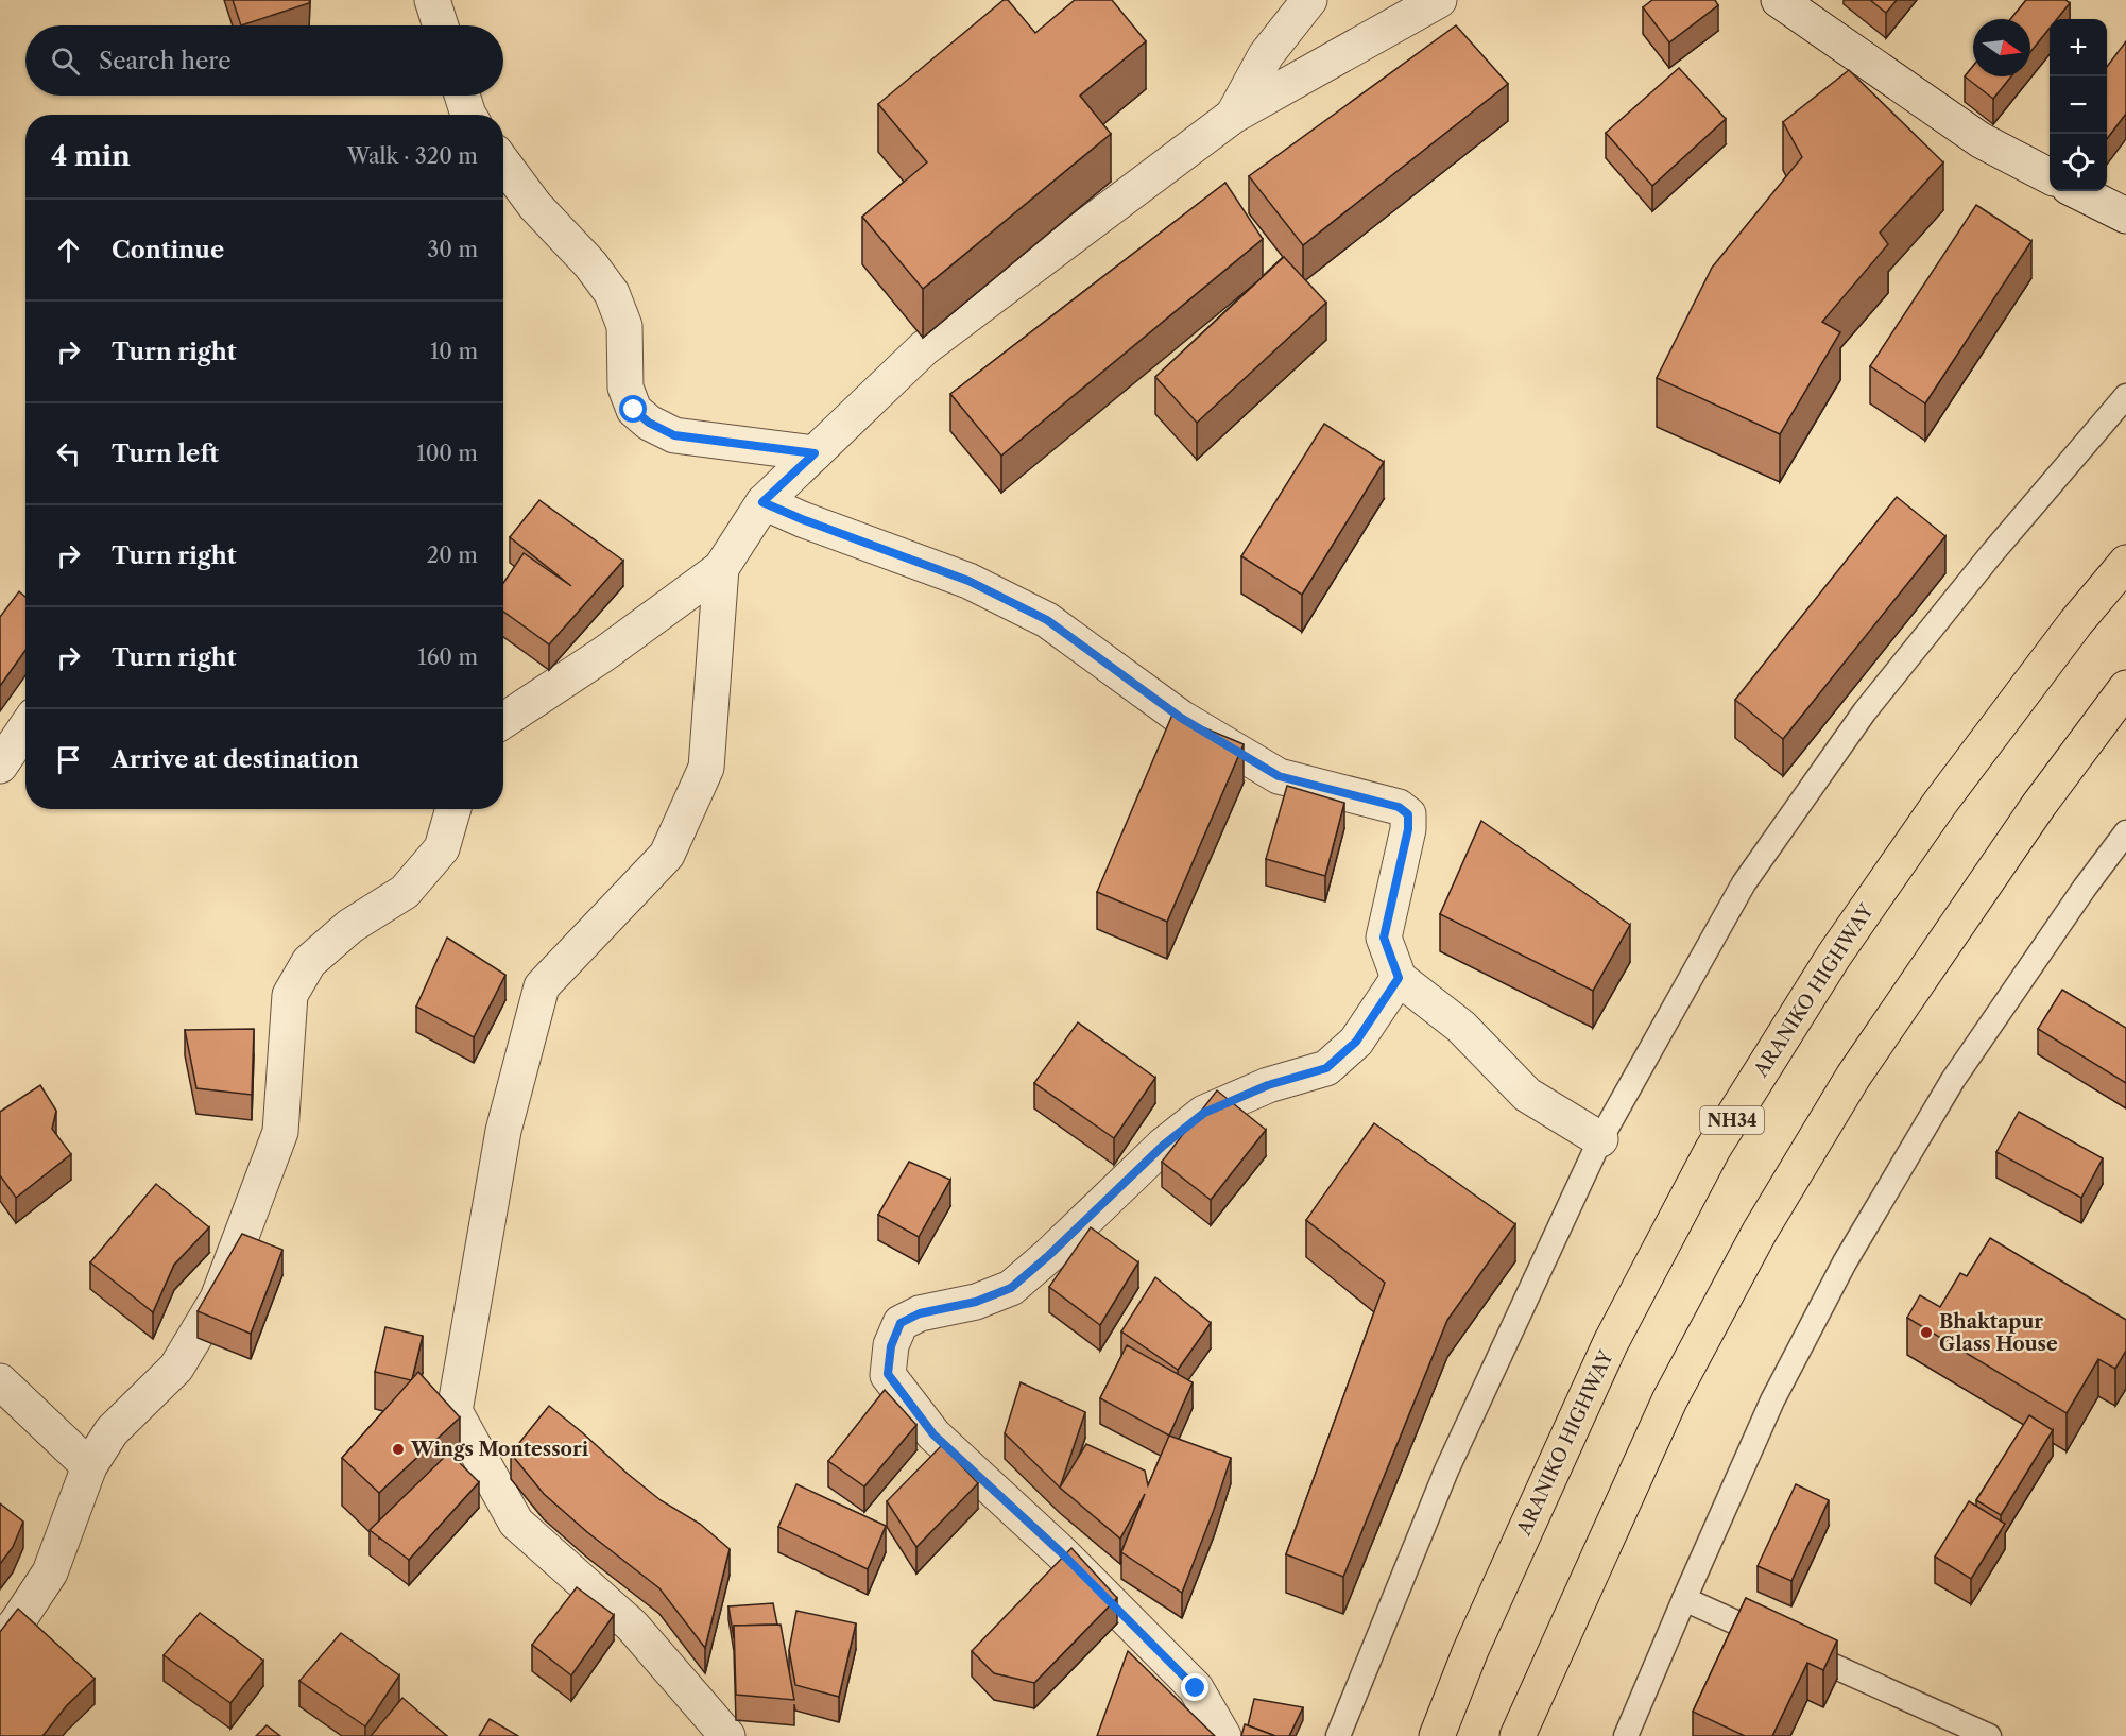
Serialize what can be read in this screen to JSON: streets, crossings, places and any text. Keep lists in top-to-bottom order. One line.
{"streets":{"highway":["ARANIKO HIGHWAY","NH34"]},"places":["Bhaktapur Glass House","Wings Montessori"],"north":"right","page":{"map_buttons":["+","−"],"search":"Search here","heading":["4 min","Walk · 320 m"],"list":[["Continue","30 m"],["Turn right","10 m"],["Turn left","100 m"],["Turn right","20 m"],["Turn right","160 m"],"Arrive at destination"]}}
